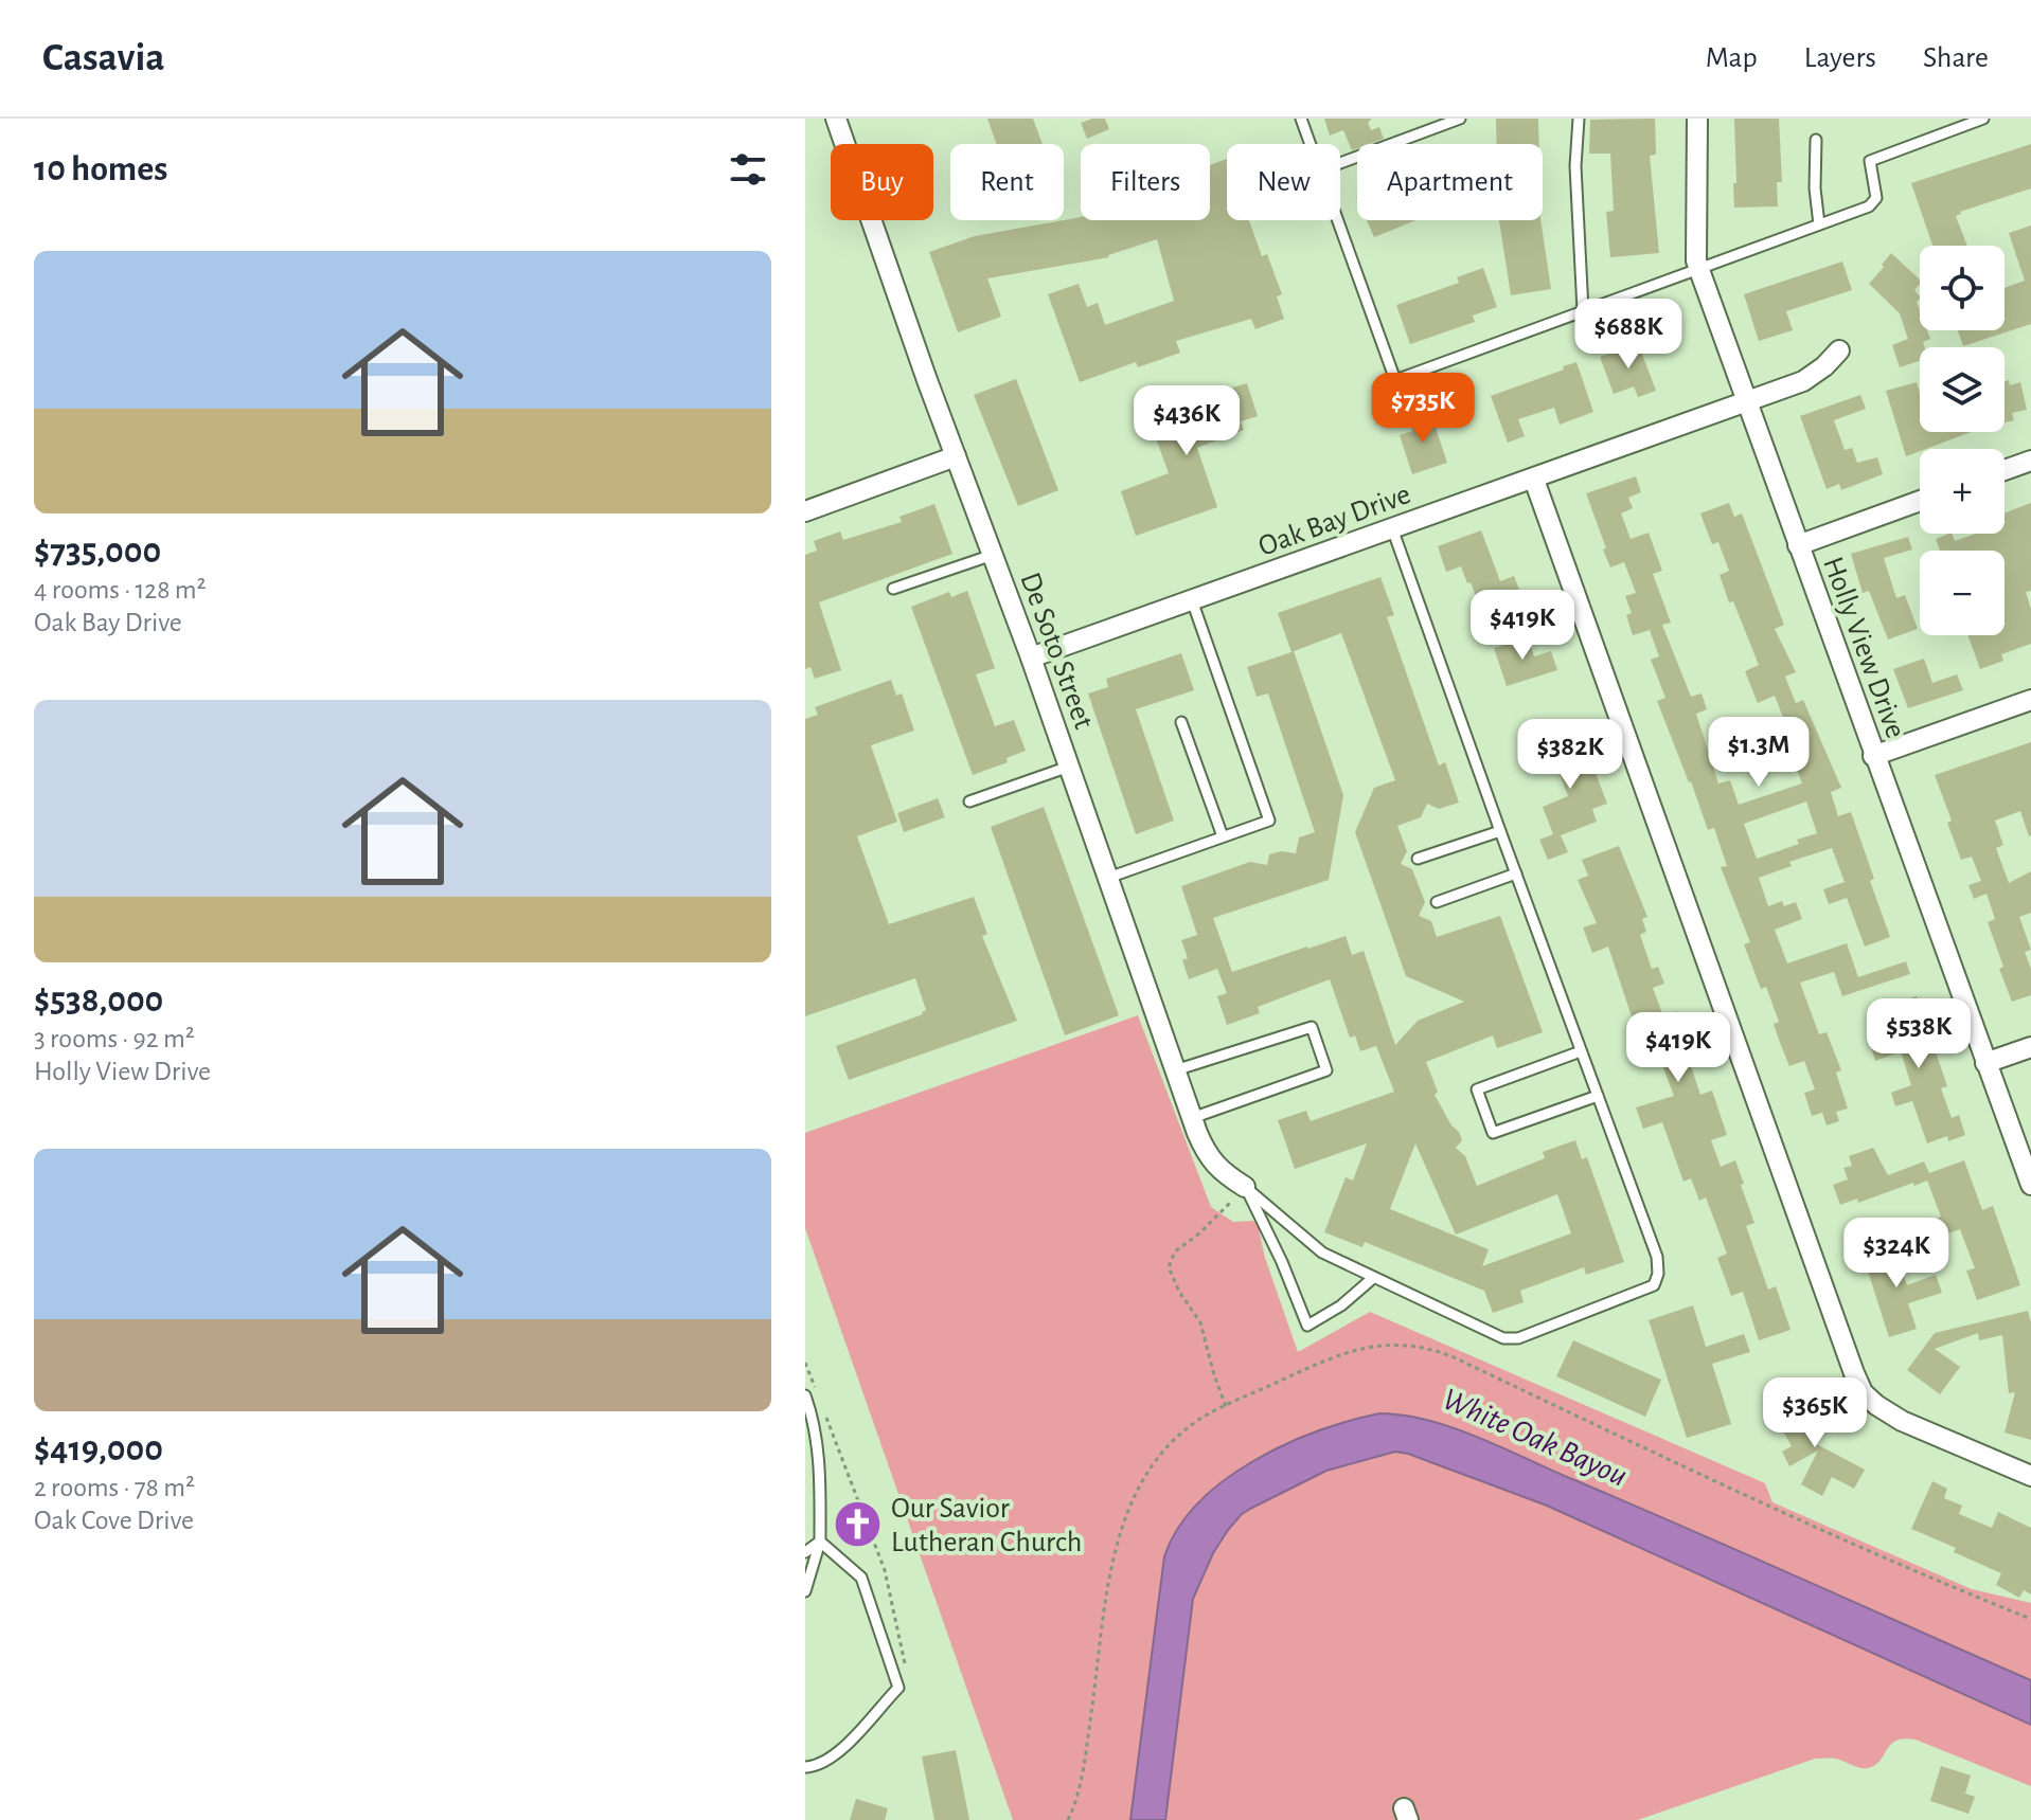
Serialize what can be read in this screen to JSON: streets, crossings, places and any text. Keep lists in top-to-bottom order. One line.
{"streets":{"street":["Oak Bay Drive","Holly View Drive","De Soto Street"]},"crossings":[["Oak Bay Drive","Holly View Drive"],["Oak Bay Drive","De Soto Street"]],"water":["White Oak Bayou"],"places":{"church":["Our Savior Lutheran Church"]},"page":{"header":"Casavia","nav":["Map","Layers","Share"],"heading":"10 homes","chip":["Buy","Rent","Filters","New","Apartment"],"list":[{"name":"$735,000","note":"4 rooms · 128 m² · Oak Bay Drive"},{"name":"$538,000","note":"3 rooms · 92 m² · Holly View Drive"},{"name":"$419,000","note":"2 rooms · 78 m² · Oak Cove Drive"}],"map_buttons":["+","−"],"price":["$688K","$735K","$436K","$419K","$1.3M","$382K","$538K","$419K","$324K","$365K"]}}
